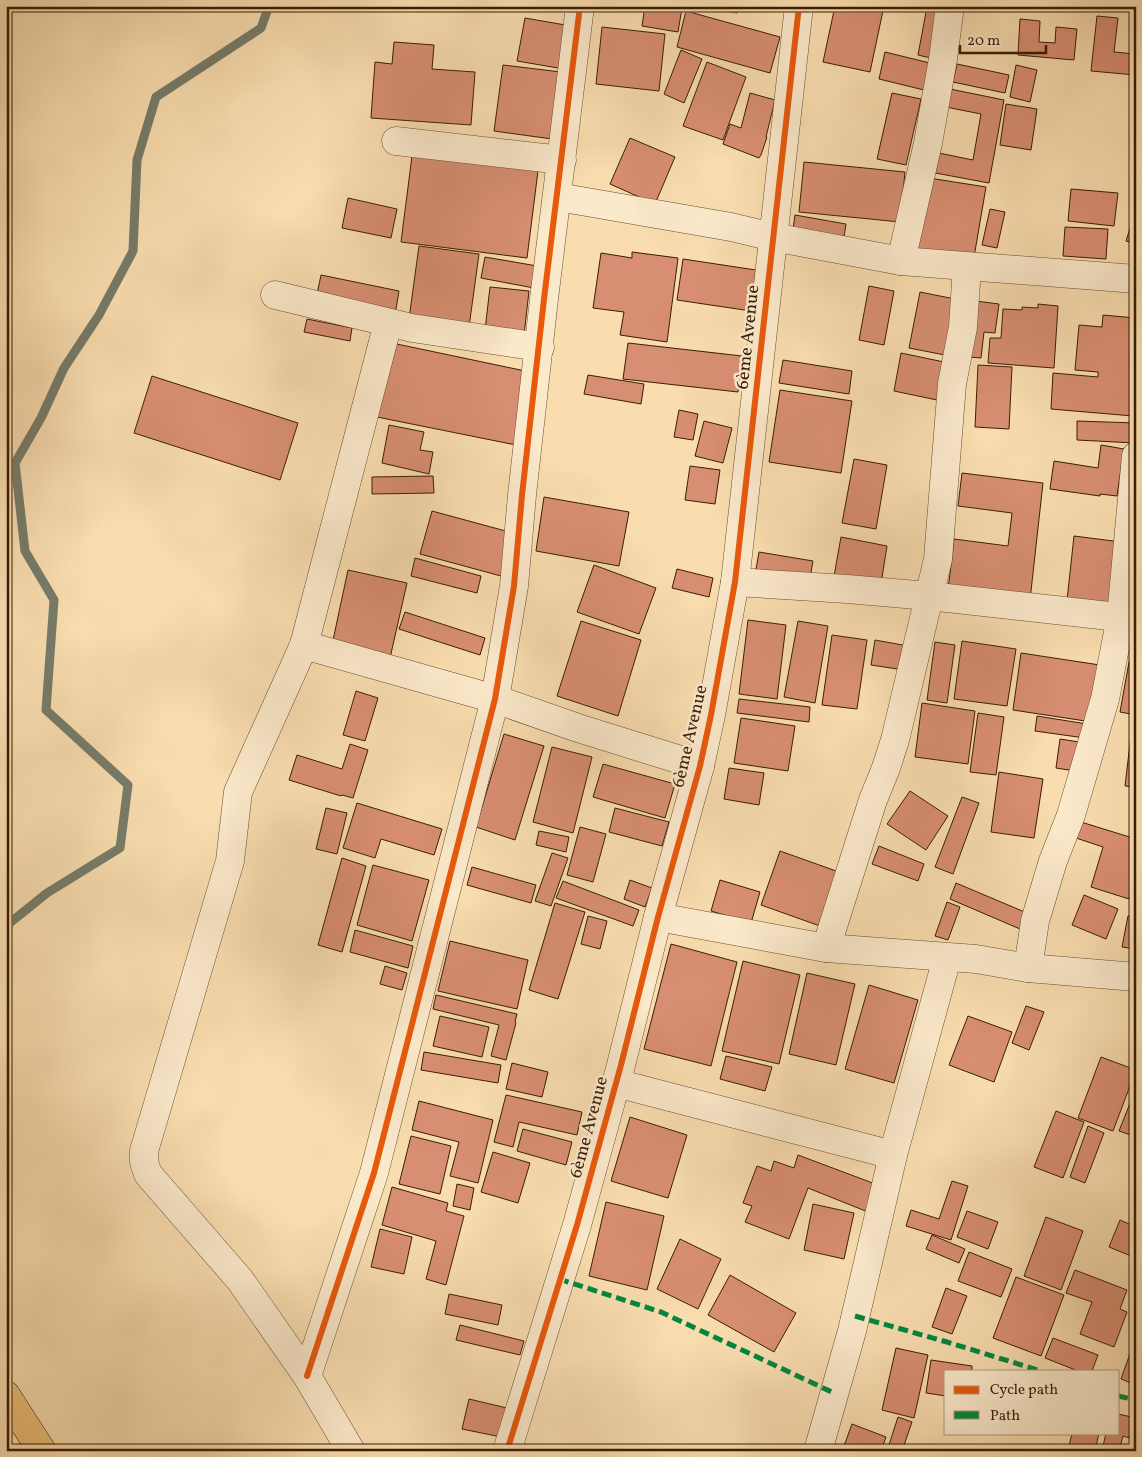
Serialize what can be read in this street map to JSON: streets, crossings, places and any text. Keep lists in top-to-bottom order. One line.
{"streets":{"street":["6ème Avenue"]},"legend":["Cycle path","Path"],"scale_bar":"20 m"}
